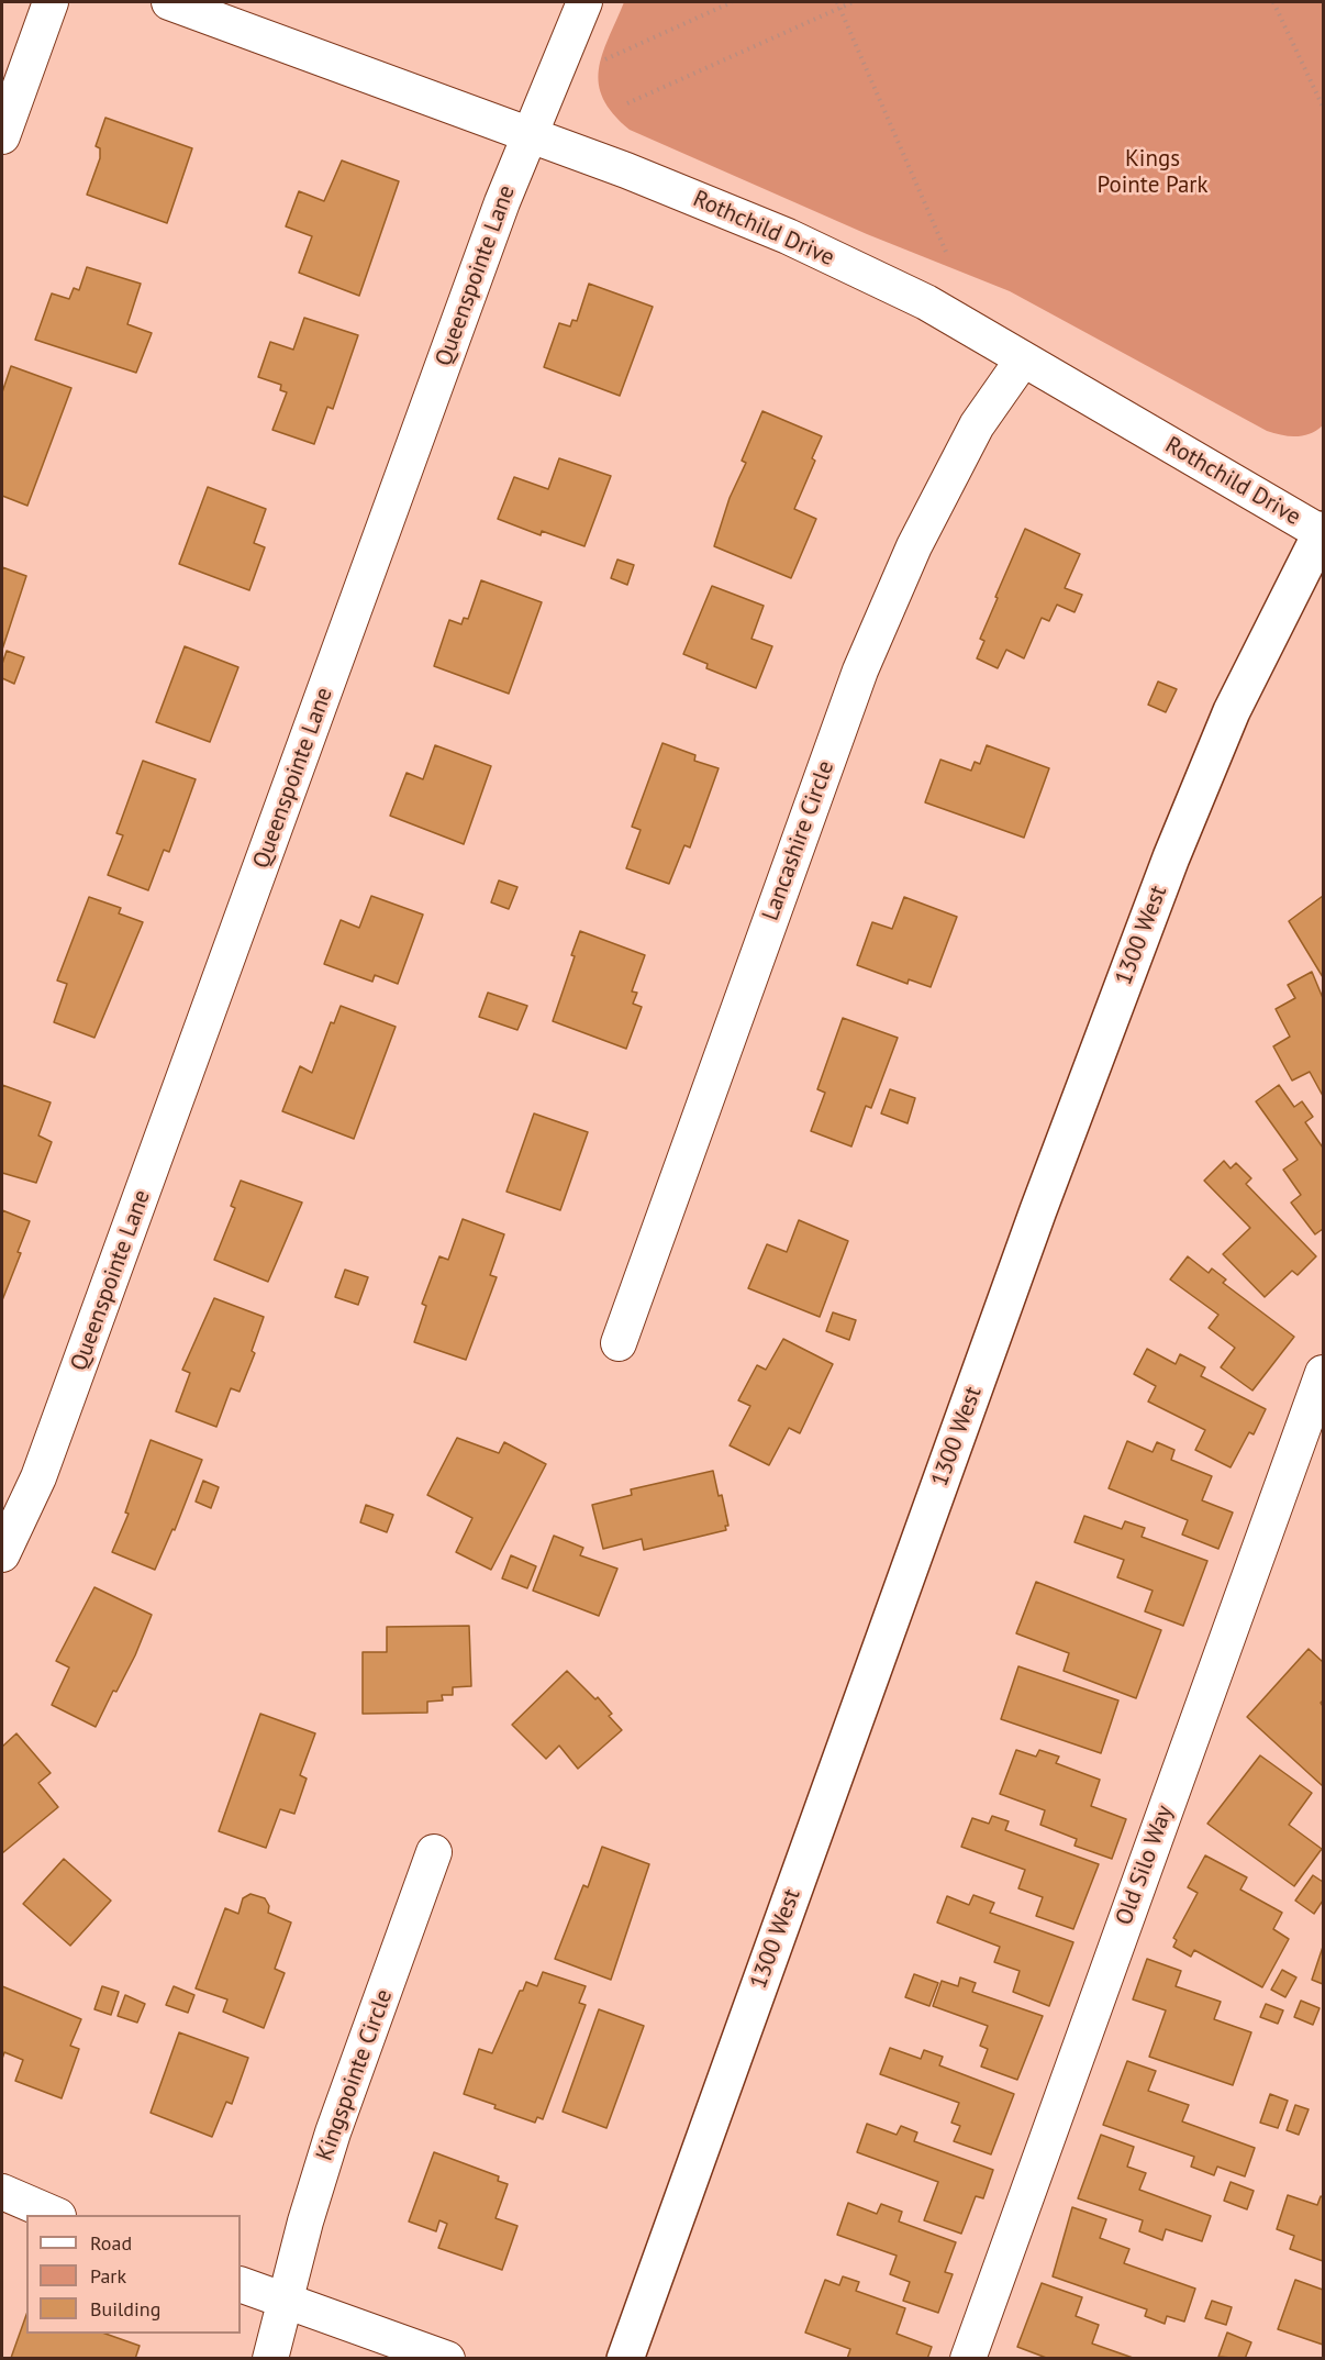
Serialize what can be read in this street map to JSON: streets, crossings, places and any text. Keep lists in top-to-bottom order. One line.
{"streets":{"street":["Rothchild Drive","Queenspointe Lane","Lancashire Circle","1300 West","Old Silo Way","Kingspointe Circle"]},"crossings":[["Rothchild Drive","Queenspointe Lane"],["Rothchild Drive","Lancashire Circle"],["Rothchild Drive","1300 West"]],"parks":["Kings Pointe Park"],"legend":["Road","Park","Building"]}
